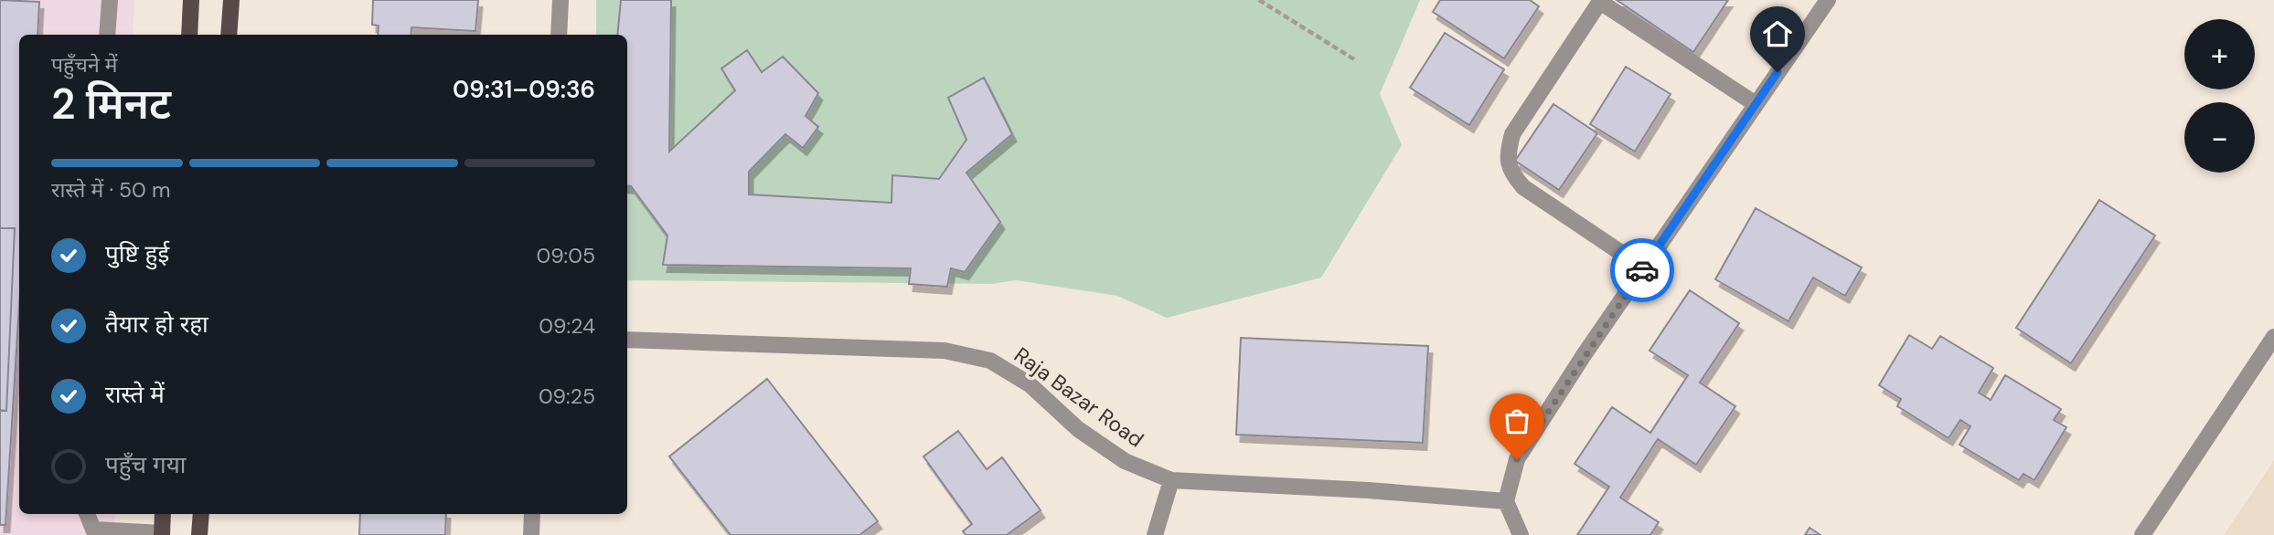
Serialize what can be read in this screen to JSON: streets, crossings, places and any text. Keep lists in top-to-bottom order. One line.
{"streets":{"street":["Raja Bazar Road"]},"page":{"map_buttons":["+","−"],"heading":["2 मिनट","पहुँचने में","09:31–09:36"],"bar":"रास्ते में · 50 m","list":[["पुष्टि हुई","09:05"],["तैयार हो रहा","09:24"],["रास्ते में","09:25"],"पहुँच गया"]}}
